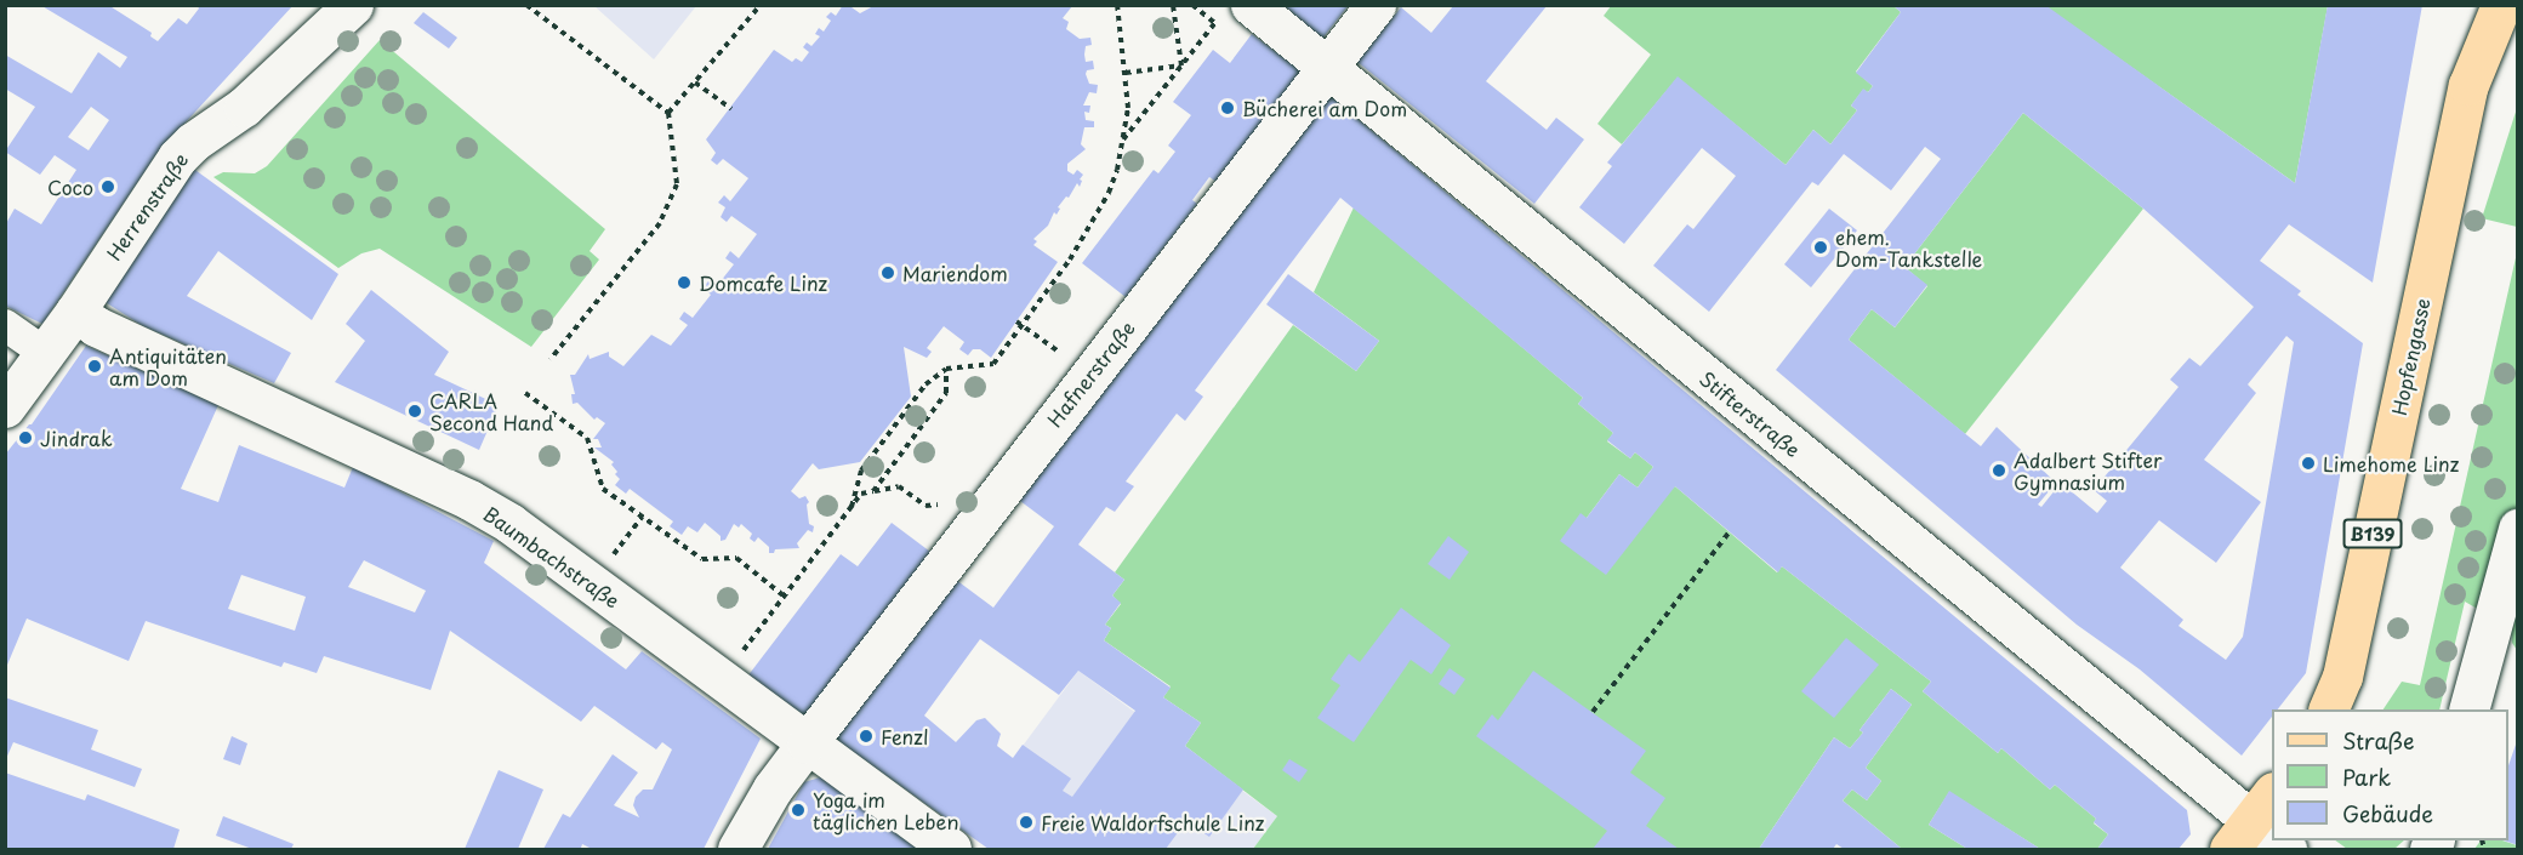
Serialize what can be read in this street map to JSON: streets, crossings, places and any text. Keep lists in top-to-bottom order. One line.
{"streets":{"main road":["Hopfengasse","B139"],"street":["Herrenstraße","Hafnerstraße","Stifterstraße","Baumbachstraße"]},"crossings":[["Herrenstraße","Baumbachstraße"],["Hafnerstraße","Stifterstraße"],["Hafnerstraße","Baumbachstraße"]],"places":["Bücherei am Dom","Coco","ehem. Dom-Tankstelle","Mariendom","Domcafe Linz","Antiquitäten am Dom","CARLA Second Hand","Jindrak","Limehome Linz","Adalbert Stifter Gymnasium","Fenzl","Yoga im täglichen Leben","Freie Waldorfschule Linz"],"legend":["Straße","Park","Gebäude"]}
